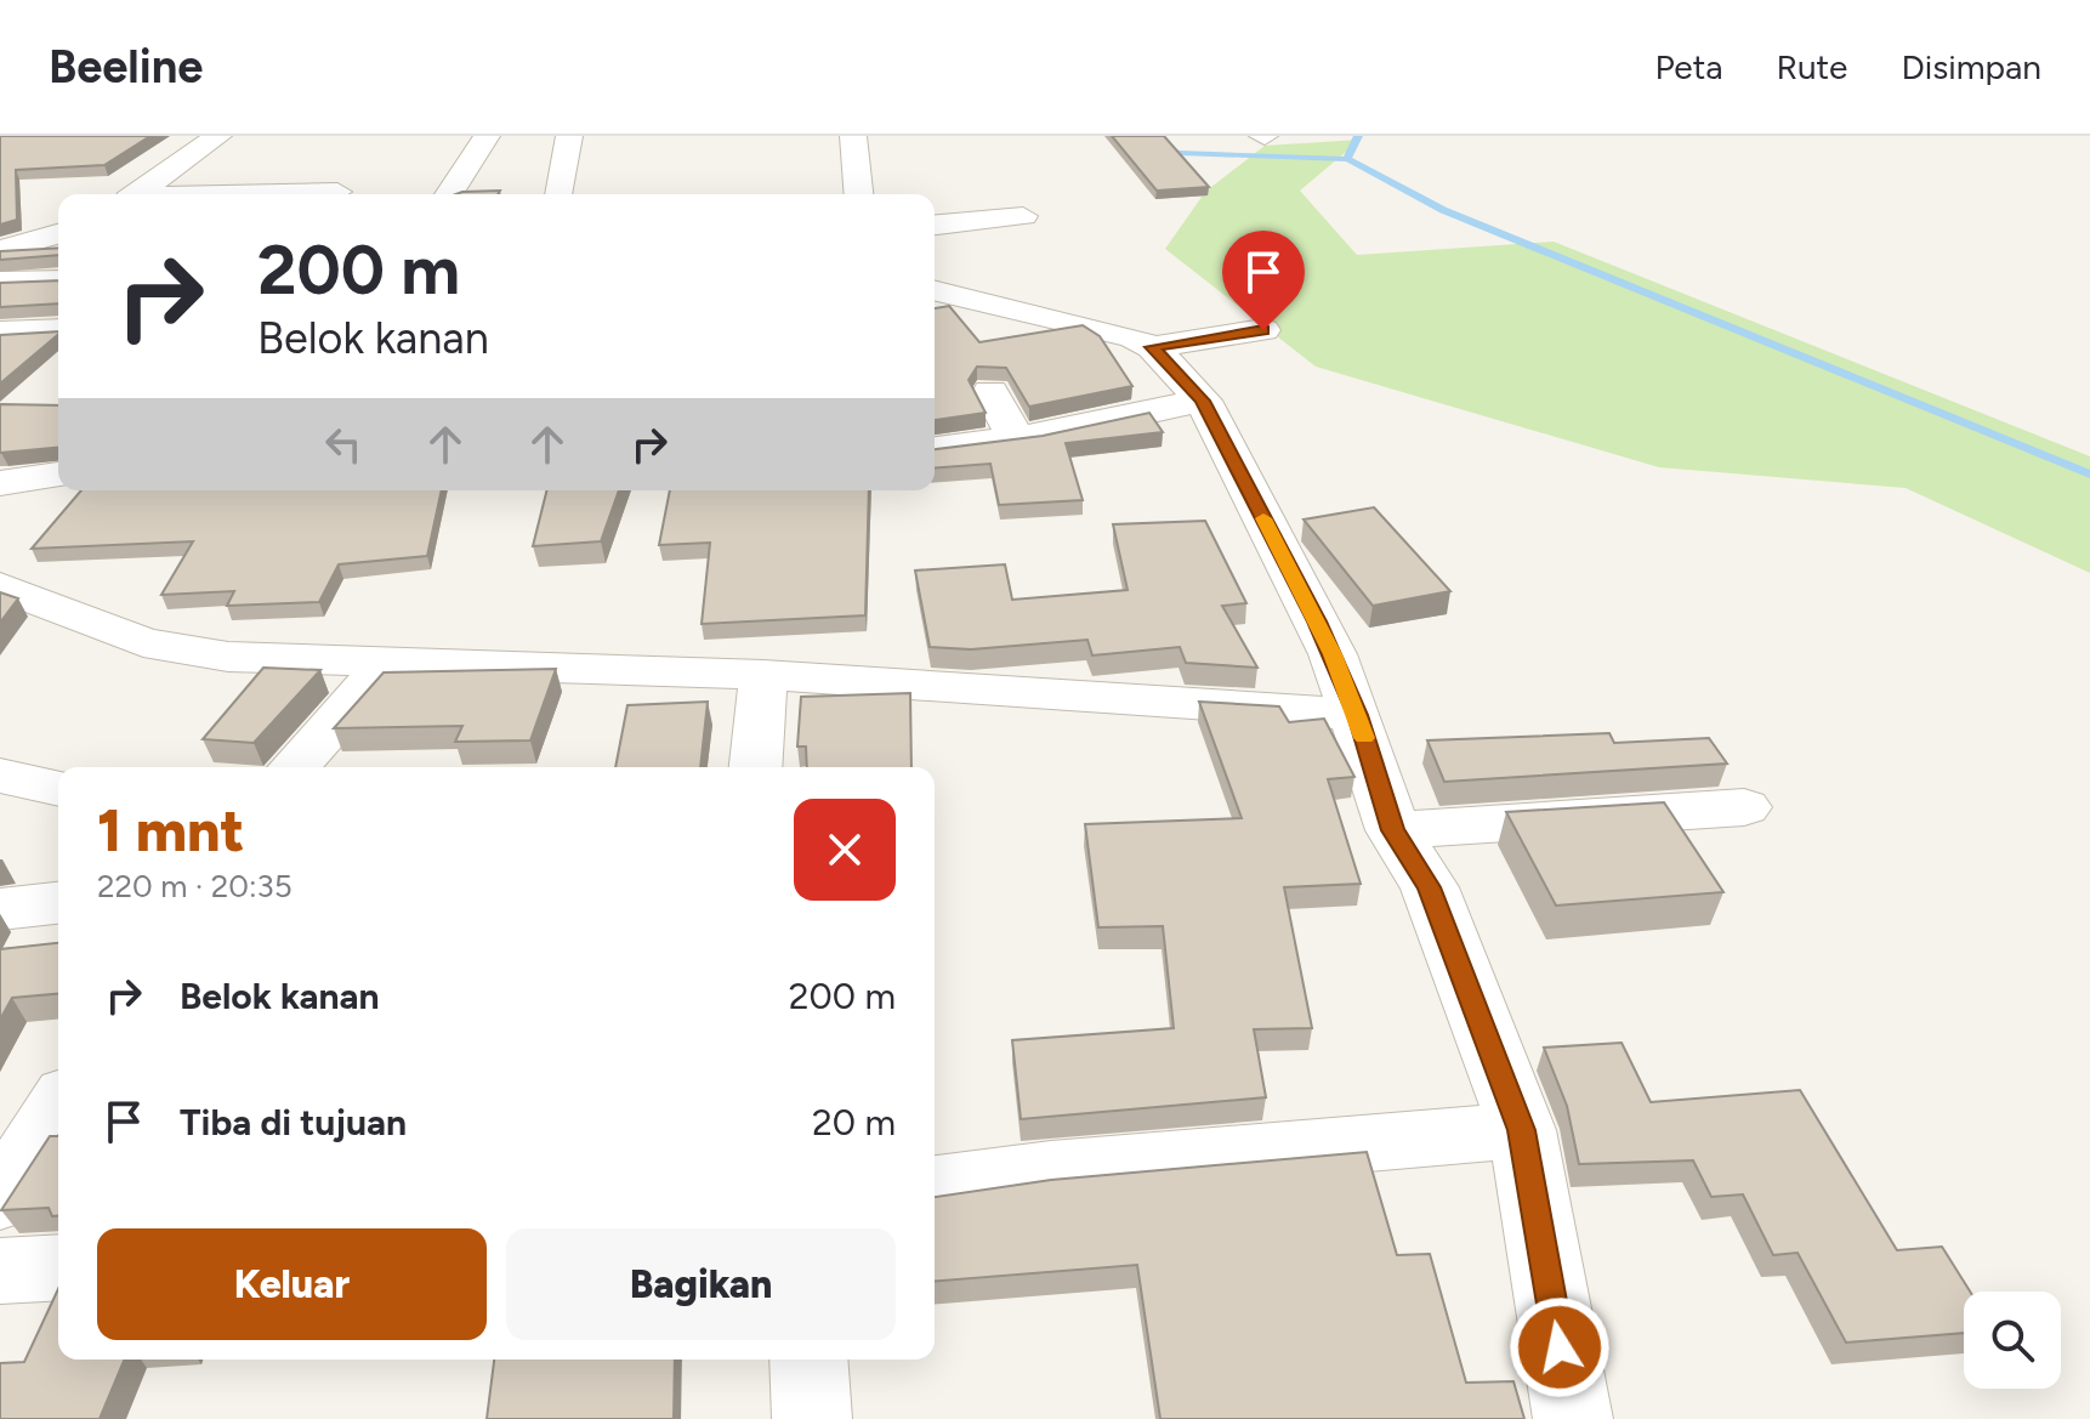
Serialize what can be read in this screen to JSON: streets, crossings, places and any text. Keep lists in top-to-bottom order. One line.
{"page":{"header":"Beeline","nav":["Peta","Rute","Disimpan"],"turn":["200 m","Belok kanan"],"heading":["1 mnt","220 m · 20:35"],"list":[{"name":"Belok kanan","value":"200 m"},{"name":"Tiba di tujuan","value":"20 m"}],"buttons":["Keluar","Bagikan"]}}
